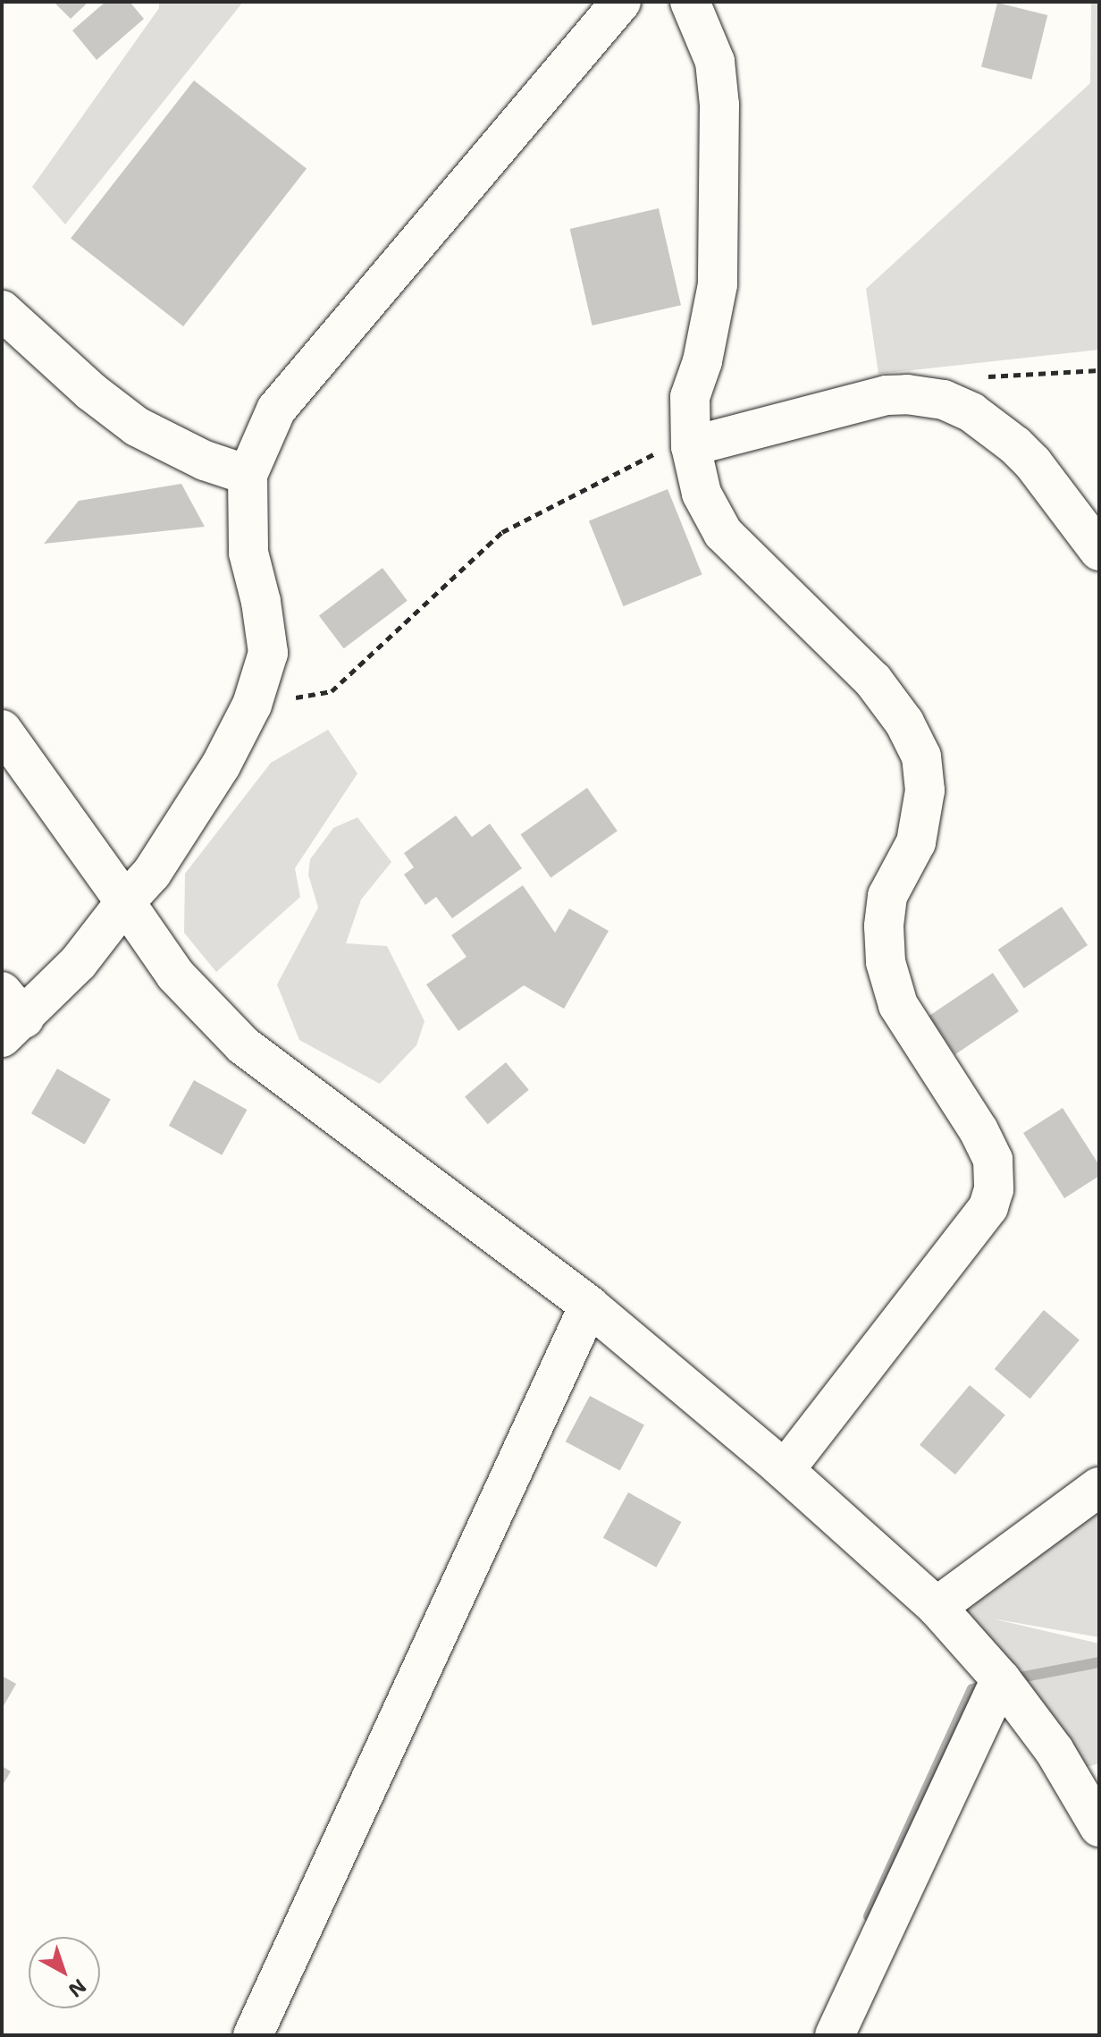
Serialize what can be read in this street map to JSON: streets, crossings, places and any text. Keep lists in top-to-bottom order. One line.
{"north":"bottom right"}
